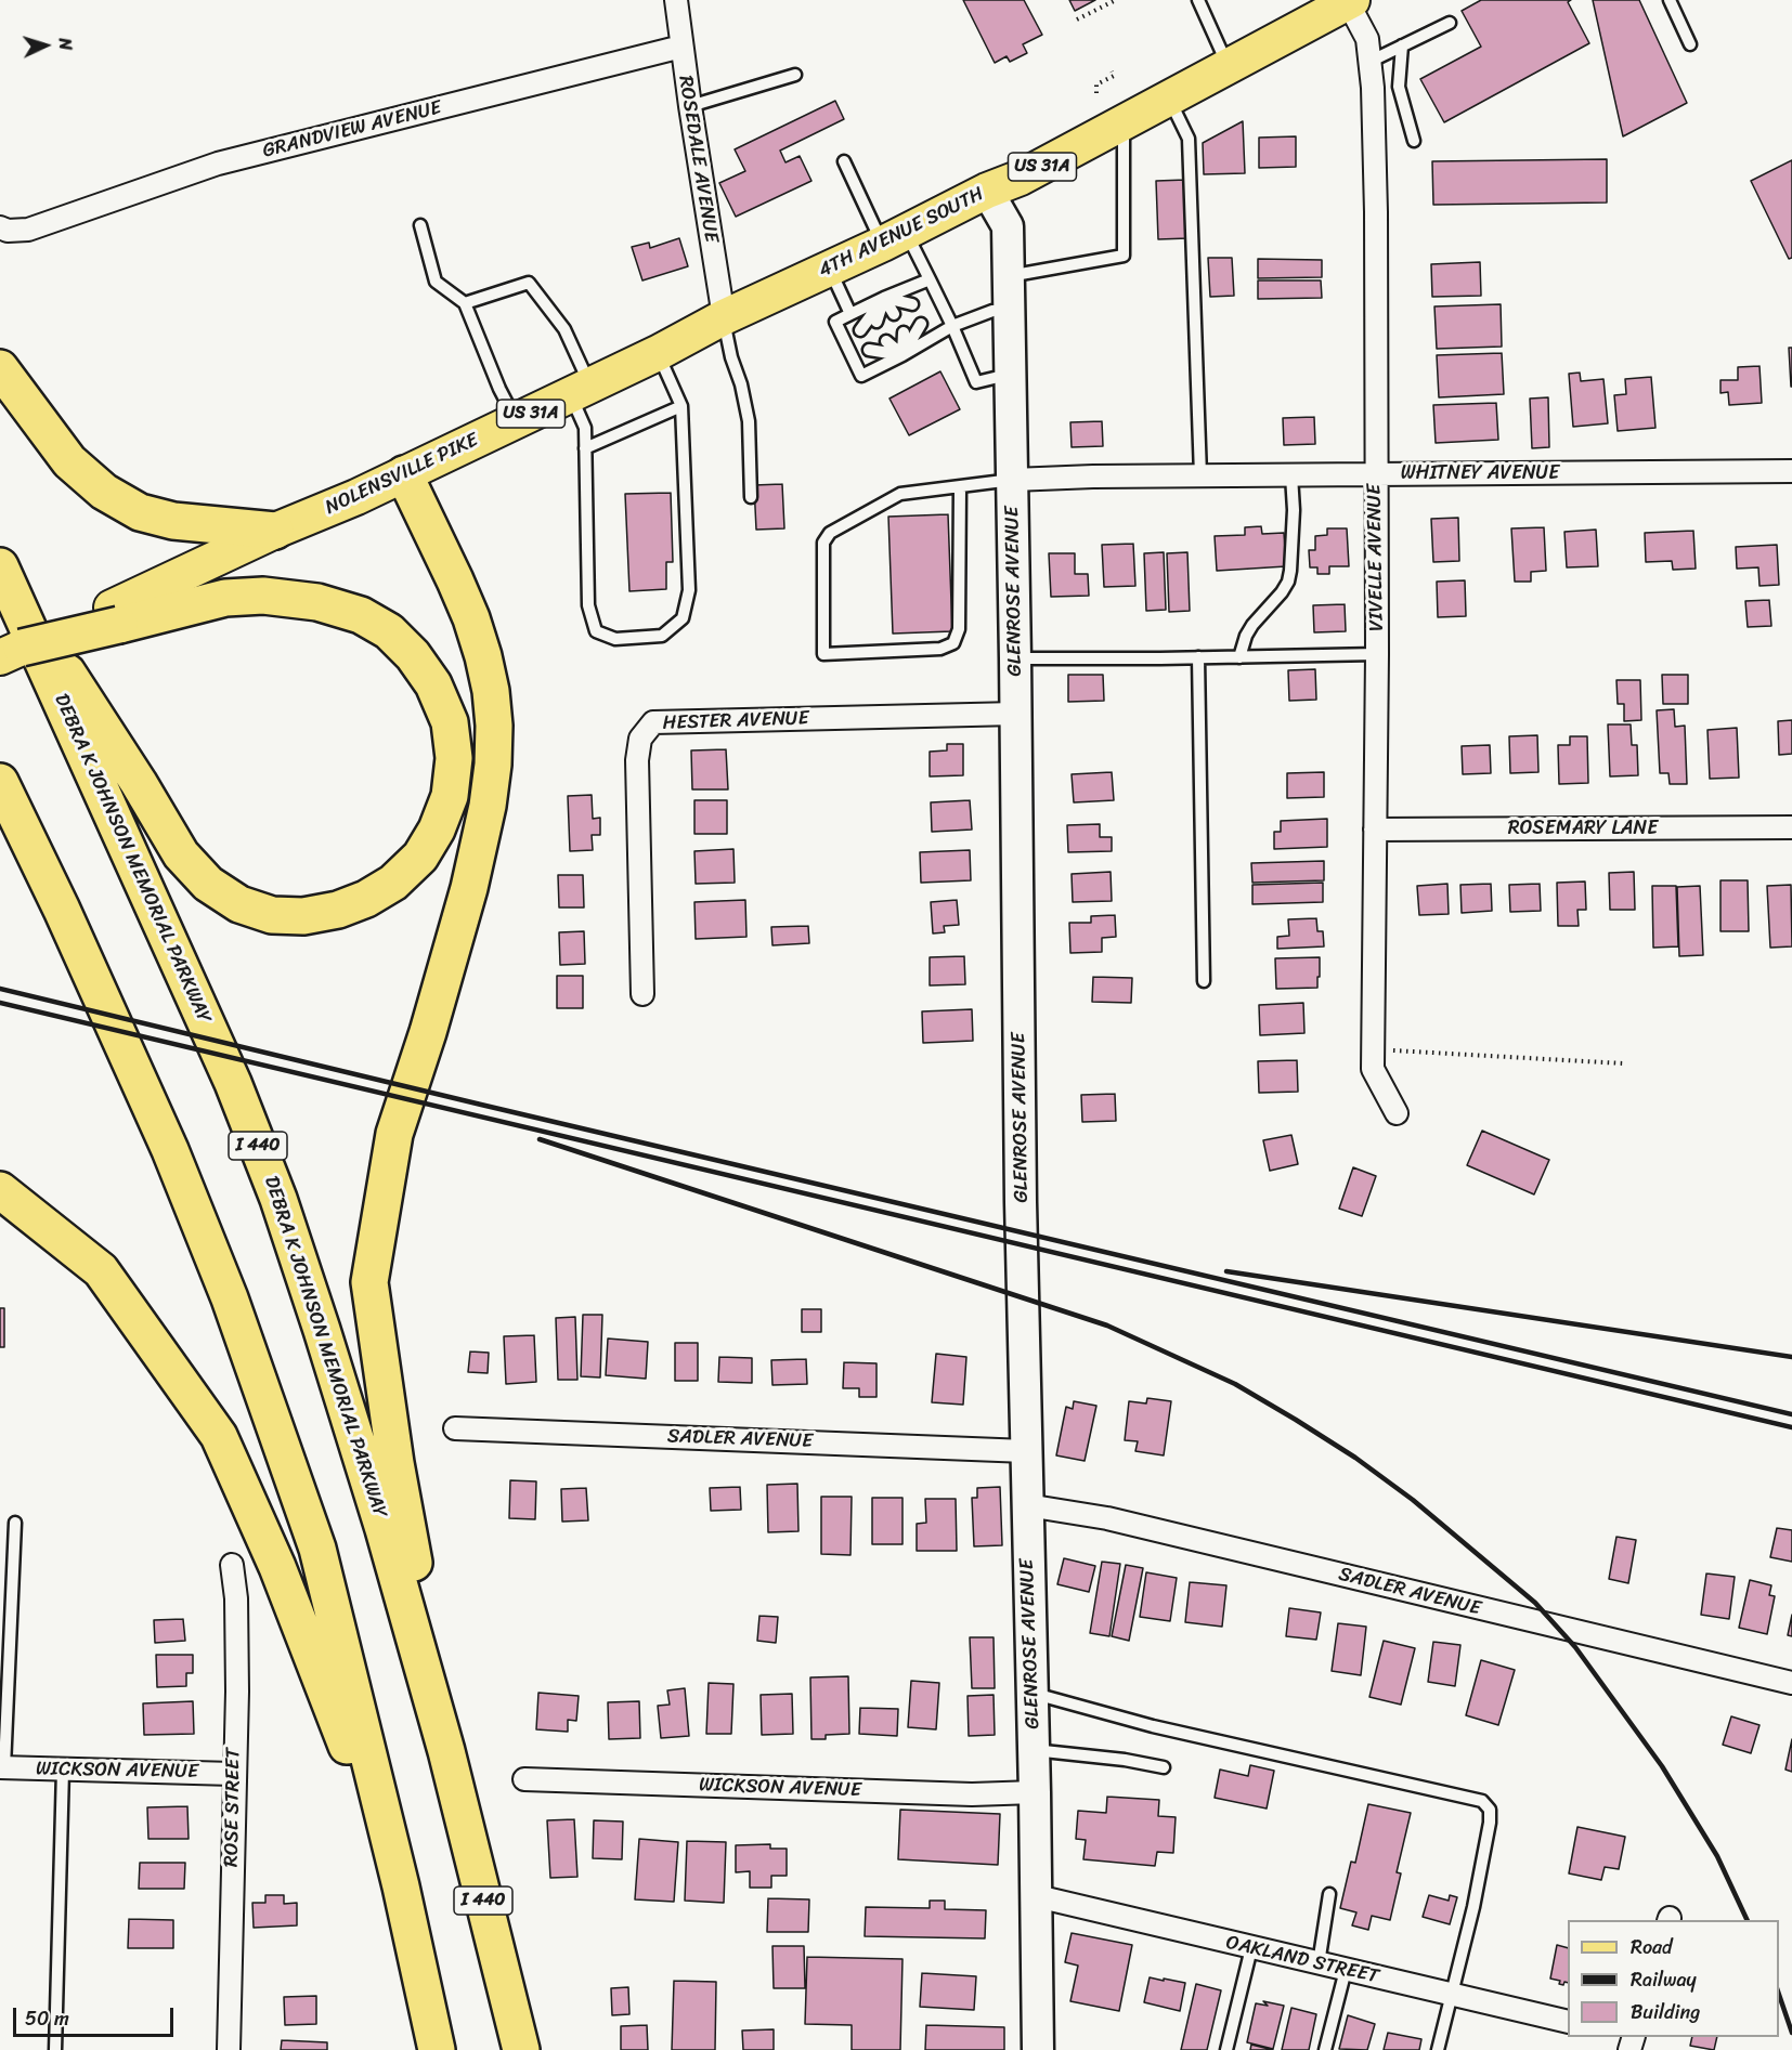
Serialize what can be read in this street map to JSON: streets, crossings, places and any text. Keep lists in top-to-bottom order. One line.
{"streets":{"highway":["DEBRA K JOHNSON MEMORIAL PARKWAY","I 440"],"main road":["US 31A","4TH AVENUE SOUTH","NOLENSVILLE PIKE"],"street":["GRANDVIEW AVENUE","ROSEDALE AVENUE","WHITNEY AVENUE","VIVELLE AVENUE","GLENROSE AVENUE","HESTER AVENUE","ROSEMARY LANE","SADLER AVENUE","WICKSON AVENUE","ROSE STREET","OAKLAND STREET"]},"crossings":[["GRANDVIEW AVENUE","ROSEDALE AVENUE"],["ROSEDALE AVENUE","4TH AVENUE SOUTH"],["ROSEDALE AVENUE","NOLENSVILLE PIKE"],["4TH AVENUE SOUTH","NOLENSVILLE PIKE"],["4TH AVENUE SOUTH","VIVELLE AVENUE"],["4TH AVENUE SOUTH","GLENROSE AVENUE"],["WHITNEY AVENUE","VIVELLE AVENUE"],["WHITNEY AVENUE","GLENROSE AVENUE"],["VIVELLE AVENUE","ROSEMARY LANE"],["GLENROSE AVENUE","HESTER AVENUE"],["GLENROSE AVENUE","SADLER AVENUE"],["GLENROSE AVENUE","WICKSON AVENUE"],["GLENROSE AVENUE","OAKLAND STREET"],["WICKSON AVENUE","ROSE STREET"]],"legend":["Road","Railway","Building"],"scale_bar":"50 m","north":"right"}
